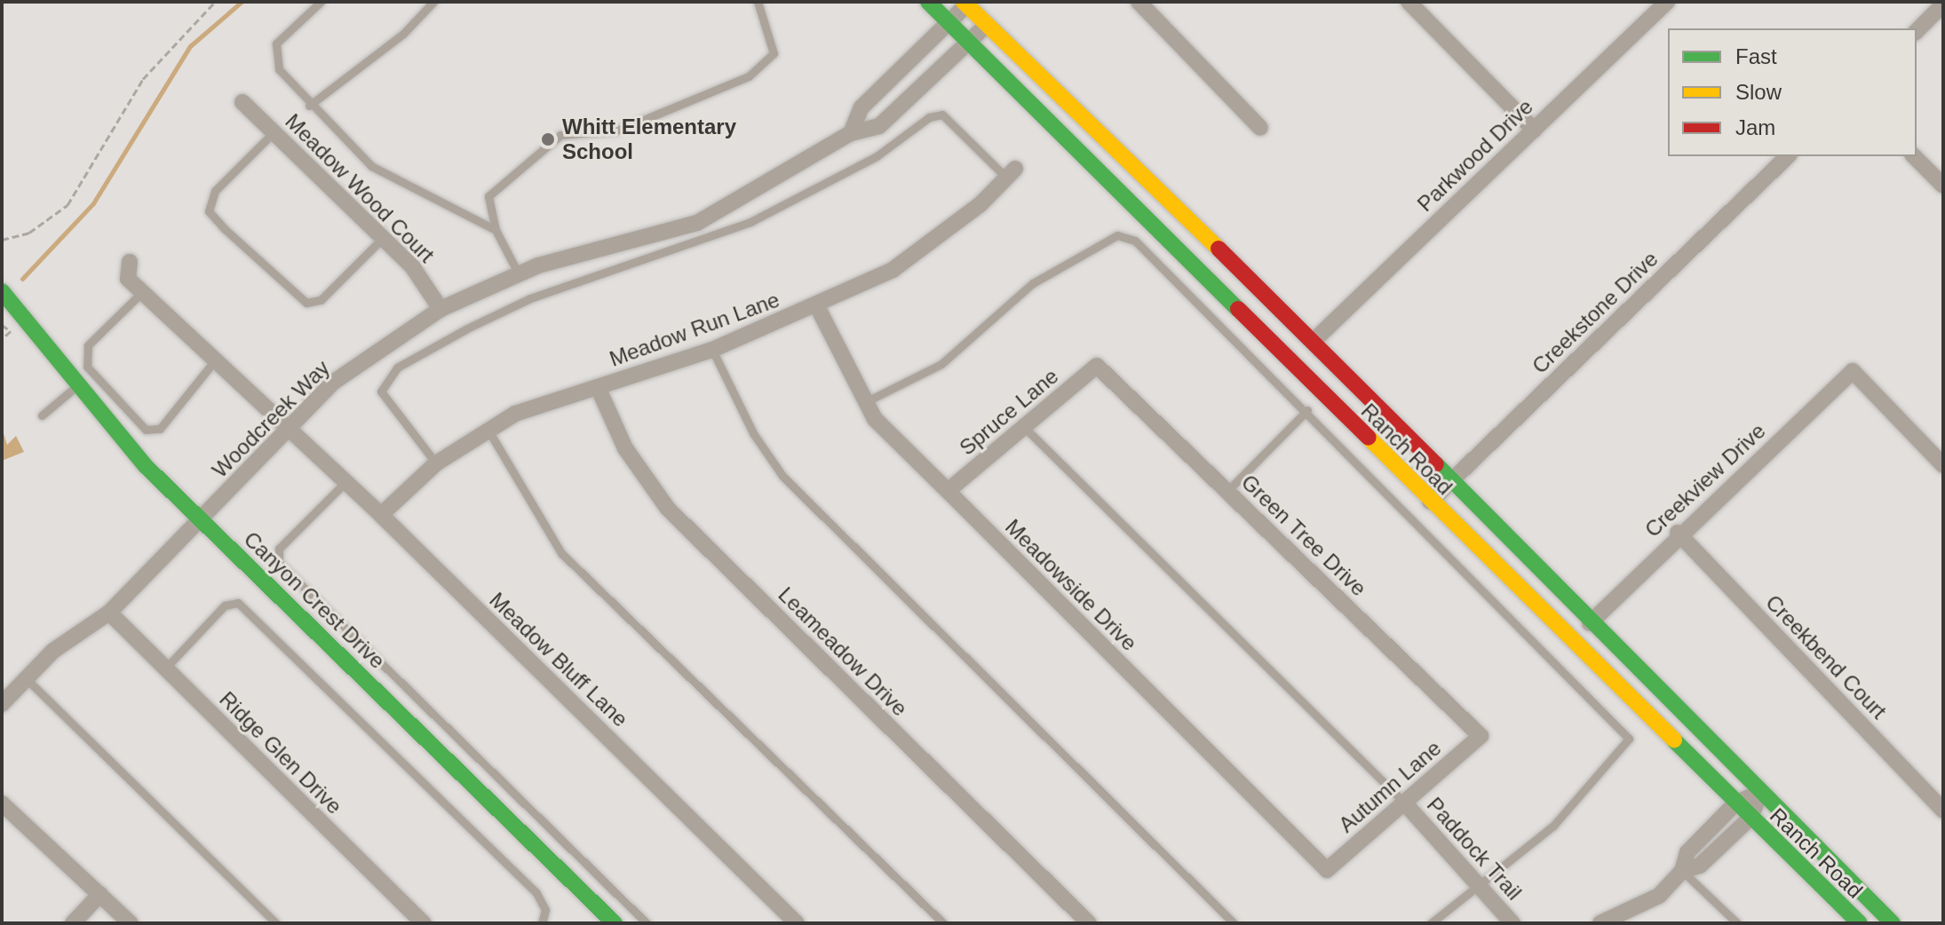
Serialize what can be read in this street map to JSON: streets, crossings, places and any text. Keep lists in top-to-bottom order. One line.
{"streets":{"main road":["Ranch Road","Canyon Crest Drive"],"street":["Parkwood Drive","Meadow Wood Court","Creekstone Drive","Meadow Run Lane","Spruce Lane","Woodcreek Way","Creekview Drive","Green Tree Drive","Meadowside Drive","Leameadow Drive","Creekbend Court","Meadow Bluff Lane","Ridge Glen Drive","Autumn Lane","Paddock Trail"]},"crossings":[["Parkwood Drive","Ranch Road"],["Meadow Wood Court","Woodcreek Way"],["Creekstone Drive","Ranch Road"],["Meadow Run Lane","Meadowside Drive"],["Meadow Run Lane","Leameadow Drive"],["Meadow Run Lane","Meadow Bluff Lane"],["Spruce Lane","Green Tree Drive"],["Spruce Lane","Meadowside Drive"],["Woodcreek Way","Ranch Road"],["Woodcreek Way","Canyon Crest Drive"],["Woodcreek Way","Meadow Bluff Lane"],["Woodcreek Way","Ridge Glen Drive"],["Ranch Road","Creekview Drive"],["Creekview Drive","Creekbend Court"],["Green Tree Drive","Autumn Lane"],["Meadowside Drive","Autumn Lane"],["Autumn Lane","Paddock Trail"]],"places":["Whitt Elementary School"],"legend":["Fast","Slow","Jam"]}
